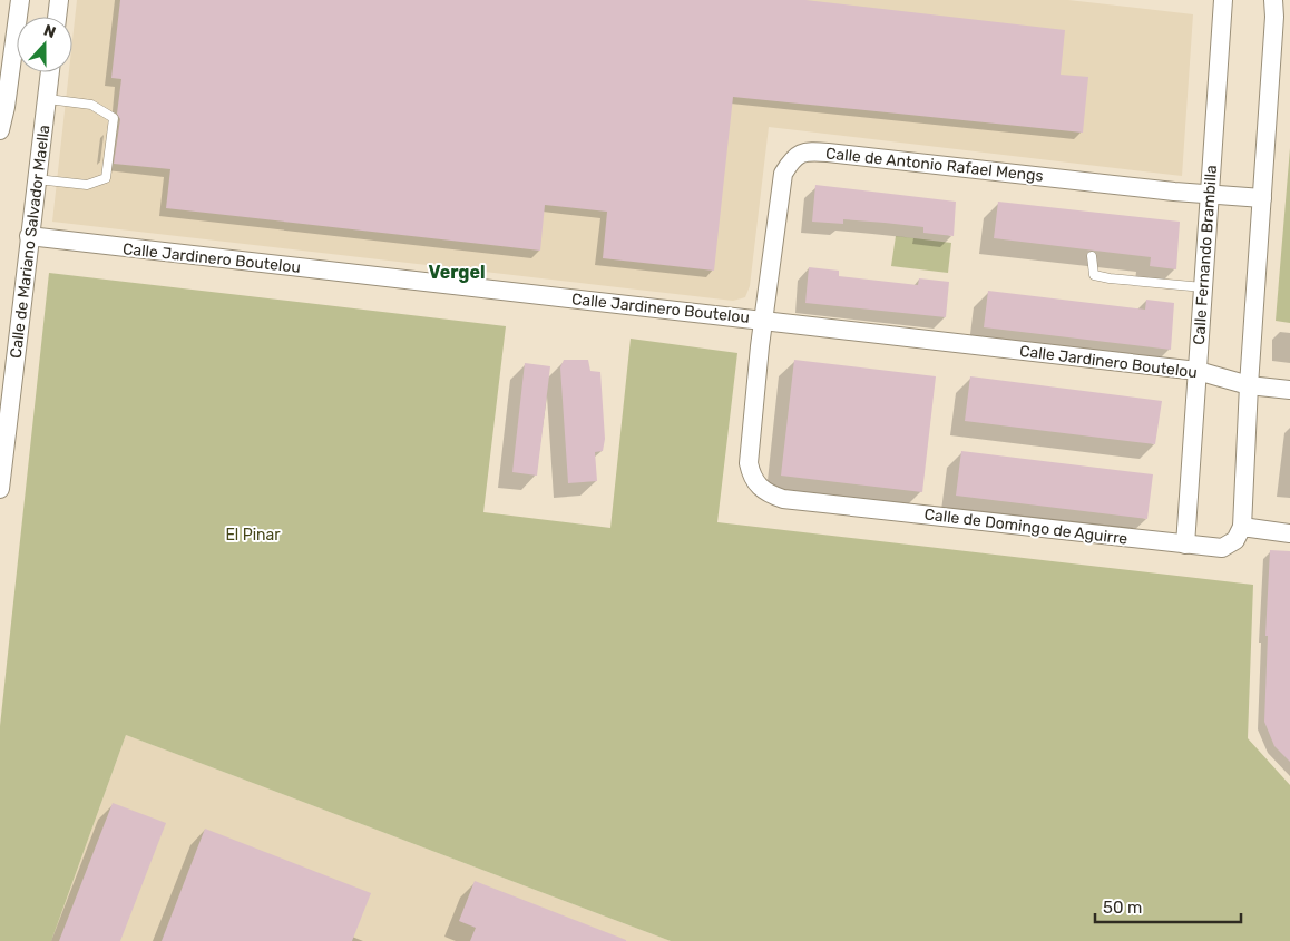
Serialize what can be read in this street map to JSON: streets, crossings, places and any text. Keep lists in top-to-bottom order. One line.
{"streets":{"street":["Calle de Antonio Rafael Mengs","Calle de Mariano Salvador Maella","Calle Fernando Brambilla","Calle Jardinero Boutelou","Calle de Domingo de Aguirre"]},"crossings":[["Calle de Antonio Rafael Mengs","Calle Fernando Brambilla"],["Calle de Antonio Rafael Mengs","Calle Jardinero Boutelou"],["Calle de Antonio Rafael Mengs","Calle de Domingo de Aguirre"],["Calle de Mariano Salvador Maella","Calle Jardinero Boutelou"],["Calle Fernando Brambilla","Calle Jardinero Boutelou"],["Calle Fernando Brambilla","Calle de Domingo de Aguirre"]],"districts":["Vergel"],"parks":["El Pinar"],"scale_bar":"50 m","north":"top"}
